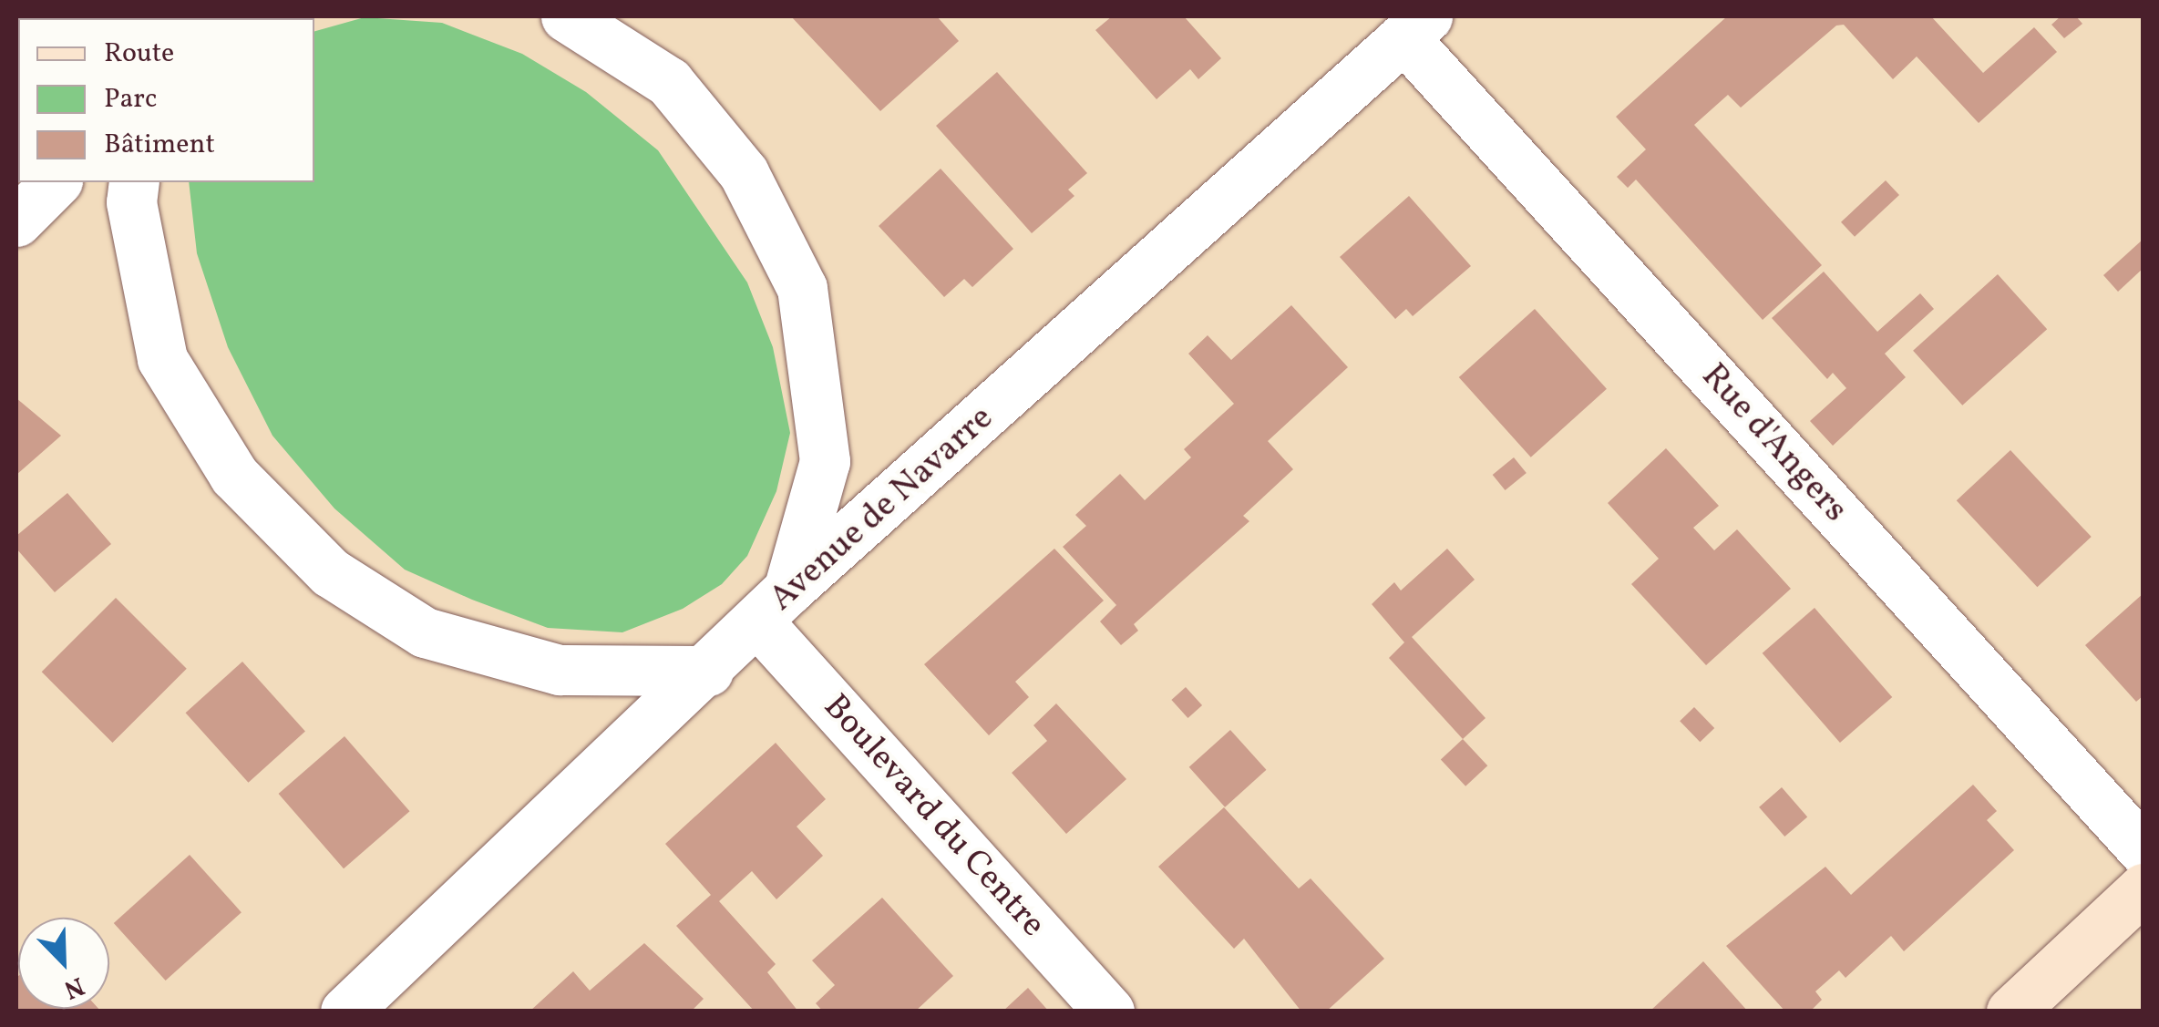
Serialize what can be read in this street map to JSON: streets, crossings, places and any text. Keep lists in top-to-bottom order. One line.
{"streets":{"street":["Rue d'Angers","Avenue de Navarre","Boulevard du Centre"]},"crossings":[["Rue d'Angers","Avenue de Navarre"],["Avenue de Navarre","Boulevard du Centre"]],"legend":["Route","Parc","Bâtiment"],"north":"bottom right"}
